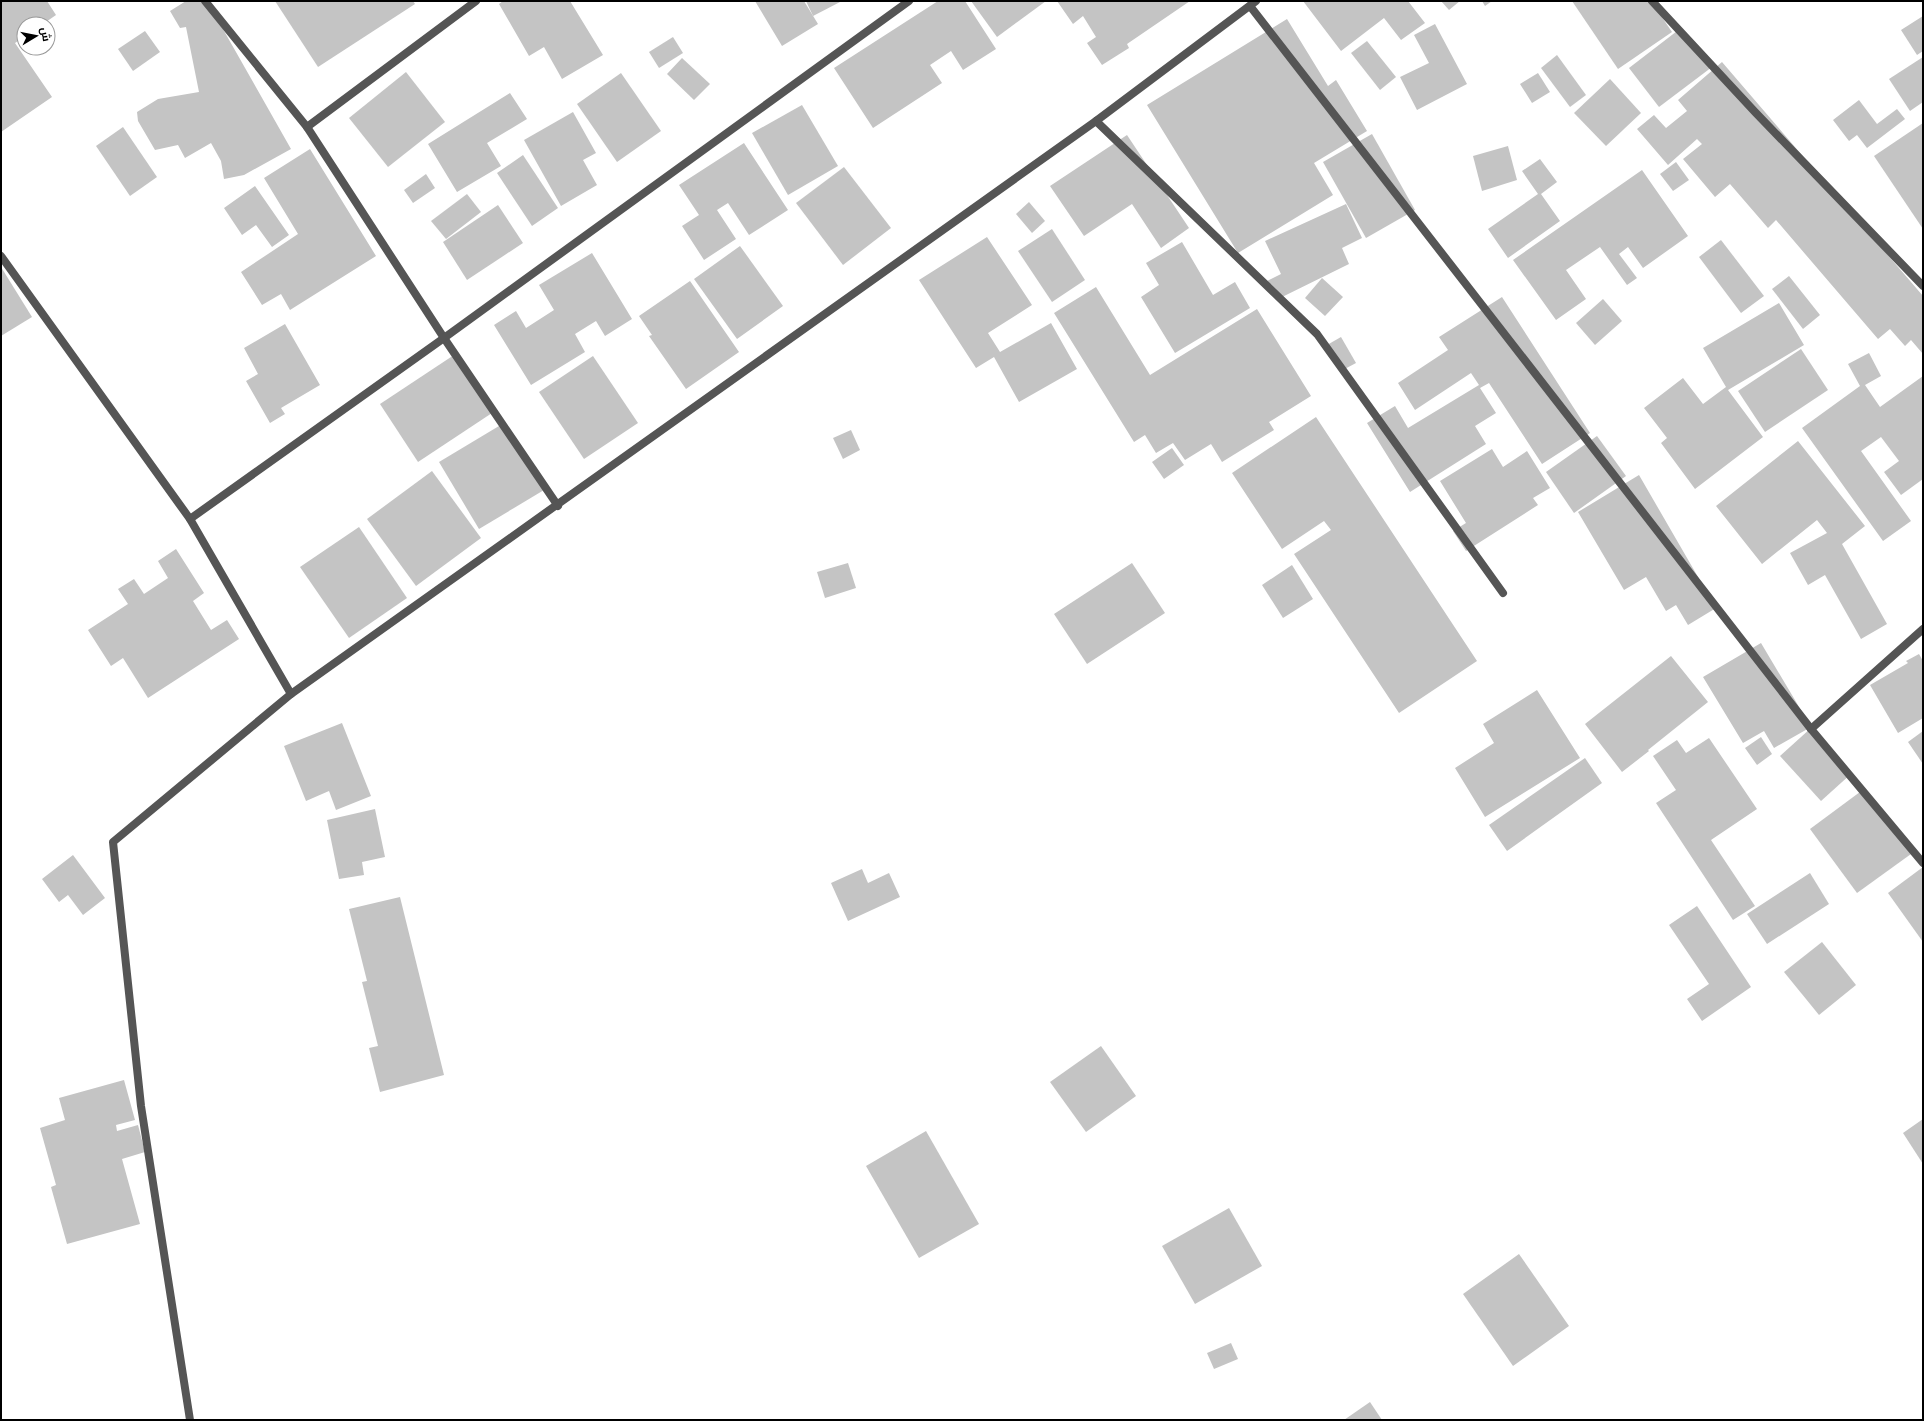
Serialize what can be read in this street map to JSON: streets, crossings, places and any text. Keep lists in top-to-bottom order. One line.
{"north":"right"}
